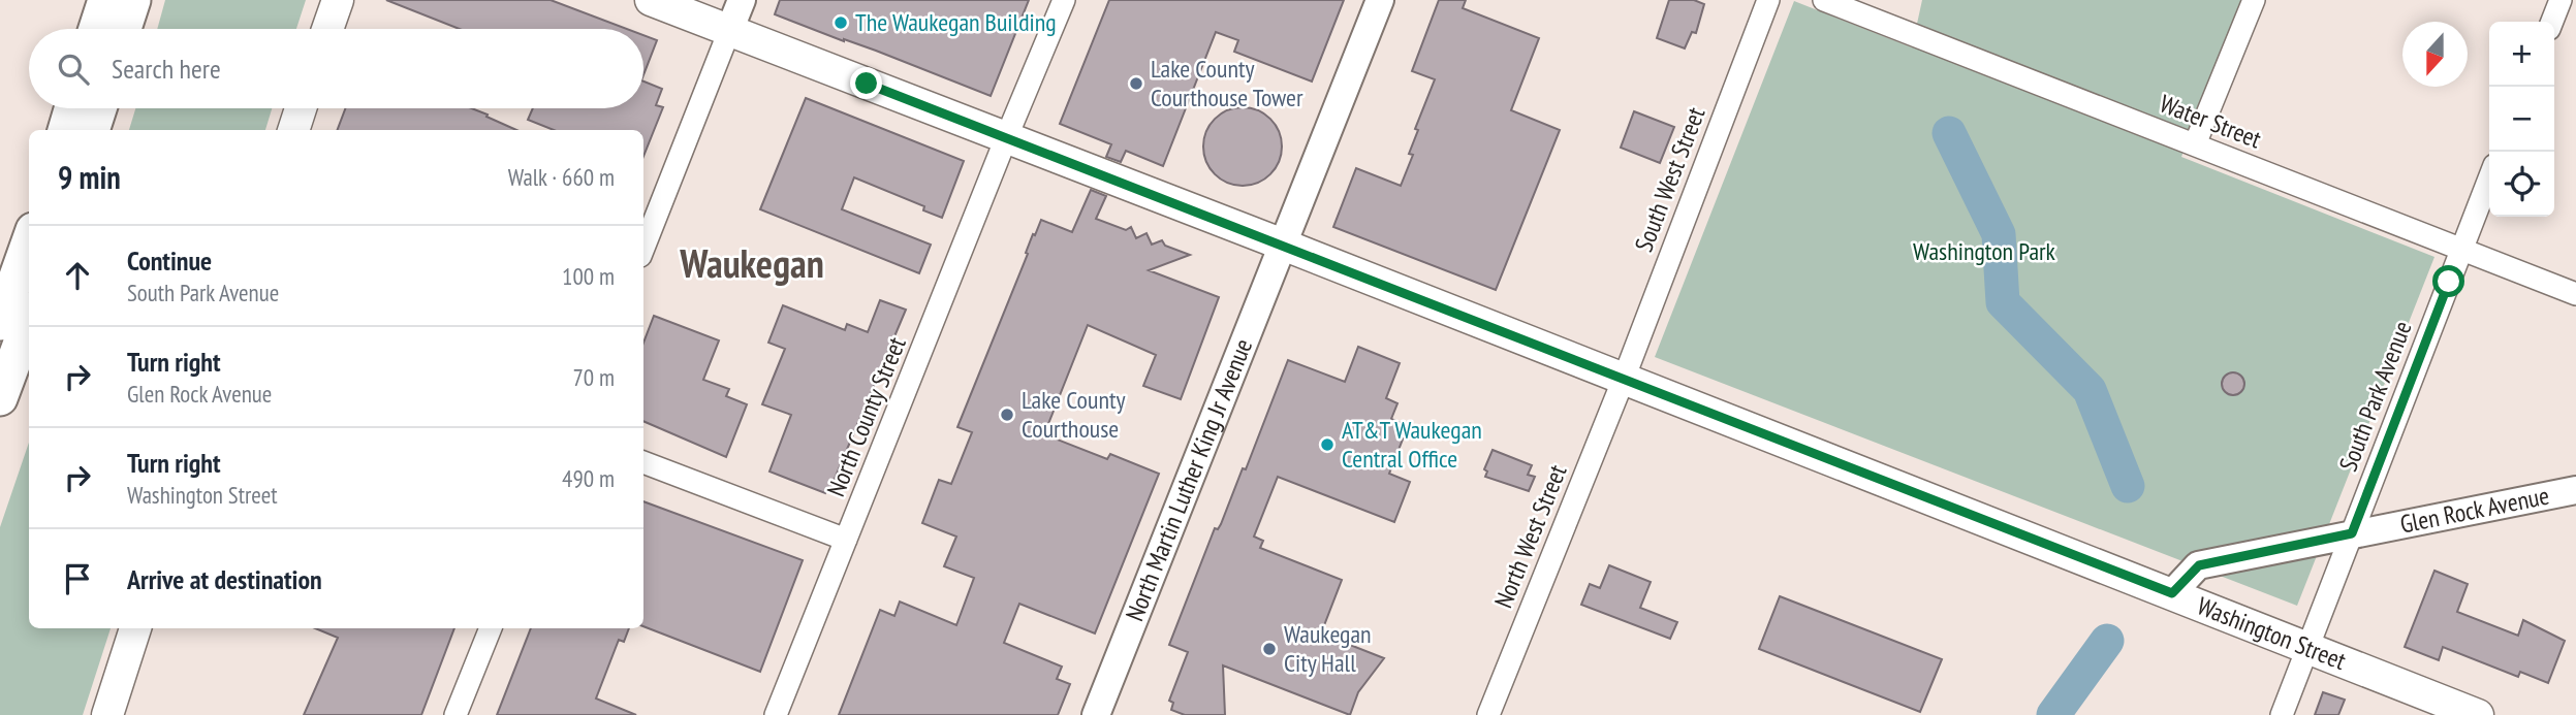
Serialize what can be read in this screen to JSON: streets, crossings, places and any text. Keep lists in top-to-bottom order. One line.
{"streets":{"main road":["Washington Street"],"street":["Water Street","South West Street","South Park Avenue","North County Street","North Martin Luther King Jr Avenue","Glen Rock Avenue","North West Street"]},"crossings":[["Water Street","South Park Avenue"],["South West Street","North West Street"],["South West Street","Washington Street"],["South Park Avenue","Glen Rock Avenue"],["South Park Avenue","Washington Street"],["North County Street","Washington Street"],["North Martin Luther King Jr Avenue","Washington Street"],["Glen Rock Avenue","Washington Street"],["North West Street","Washington Street"]],"districts":["Waukegan"],"parks":["Washington Park"],"places":["The Waukegan Building","Lake County Courthouse Tower","Lake County Courthouse","AT&T Waukegan Central Office","Waukegan City Hall"],"north":"bottom","page":{"map_buttons":["+","−"],"search":"Search here","heading":["9 min","Walk · 660 m"],"list":[["Continue","South Park Avenue","100 m"],["Turn right","Glen Rock Avenue","70 m"],["Turn right","Washington Street","490 m"],"Arrive at destination"]}}
